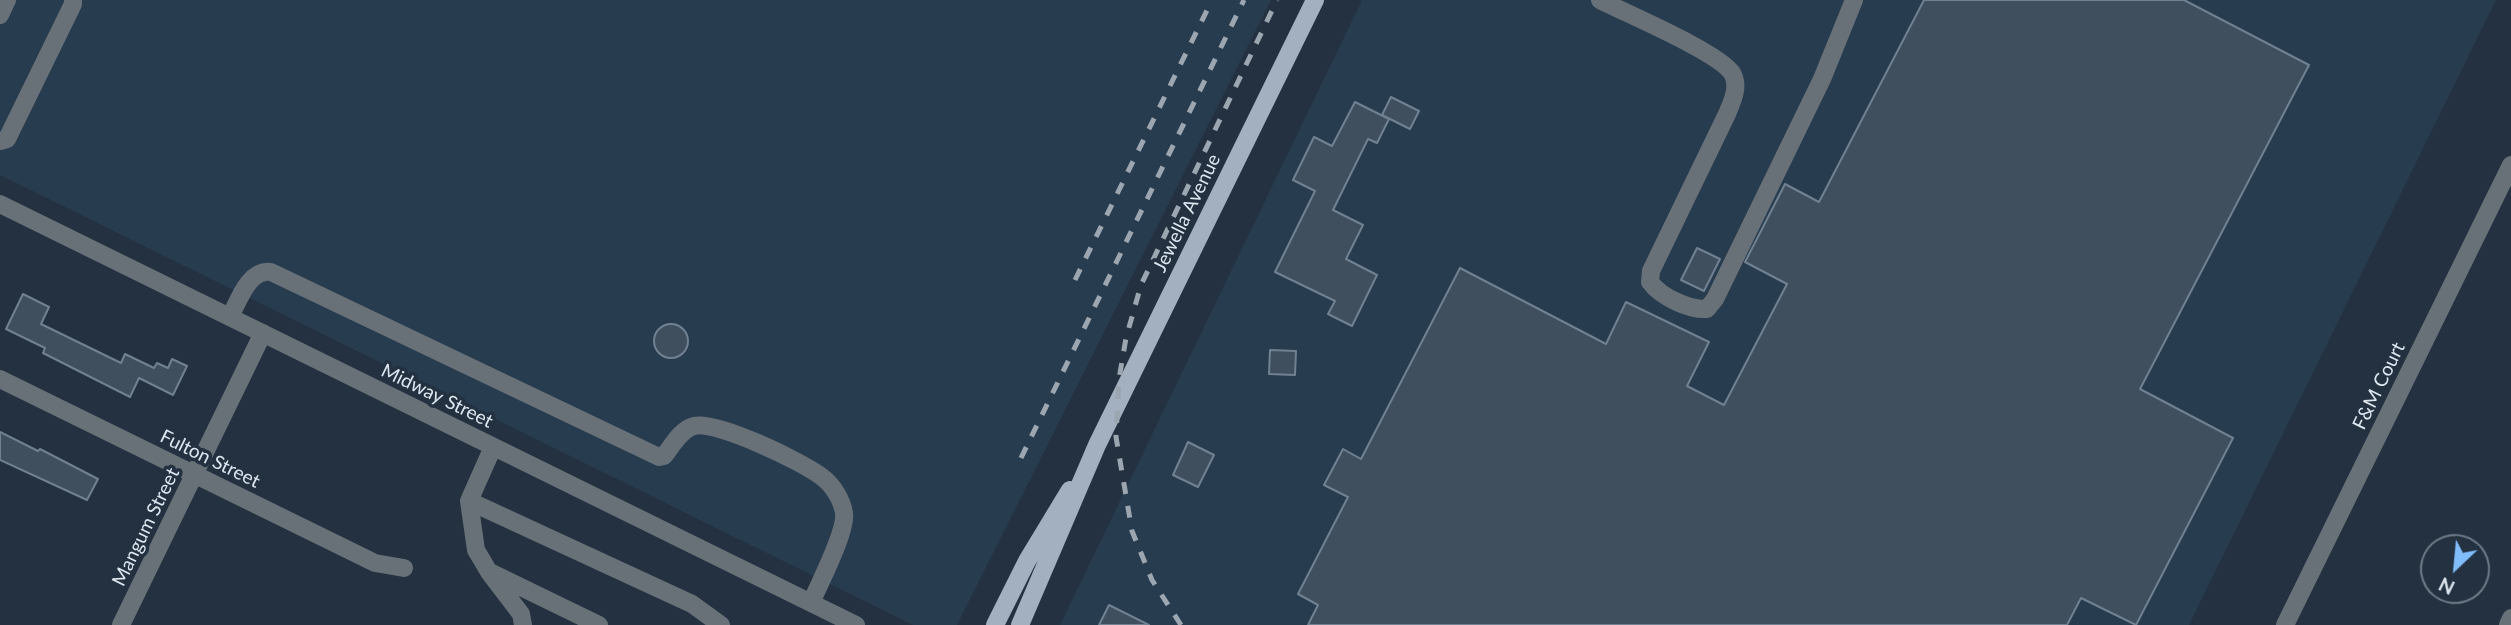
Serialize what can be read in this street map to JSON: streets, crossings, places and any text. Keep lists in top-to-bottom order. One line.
{"streets":{"main road":["Jewella Avenue"],"street":["F&M Court","Midway Street","Fulton Street","Mangum Street"]},"crossings":[["Midway Street","Mangum Street"],["Fulton Street","Mangum Street"]],"north":"bottom left"}
